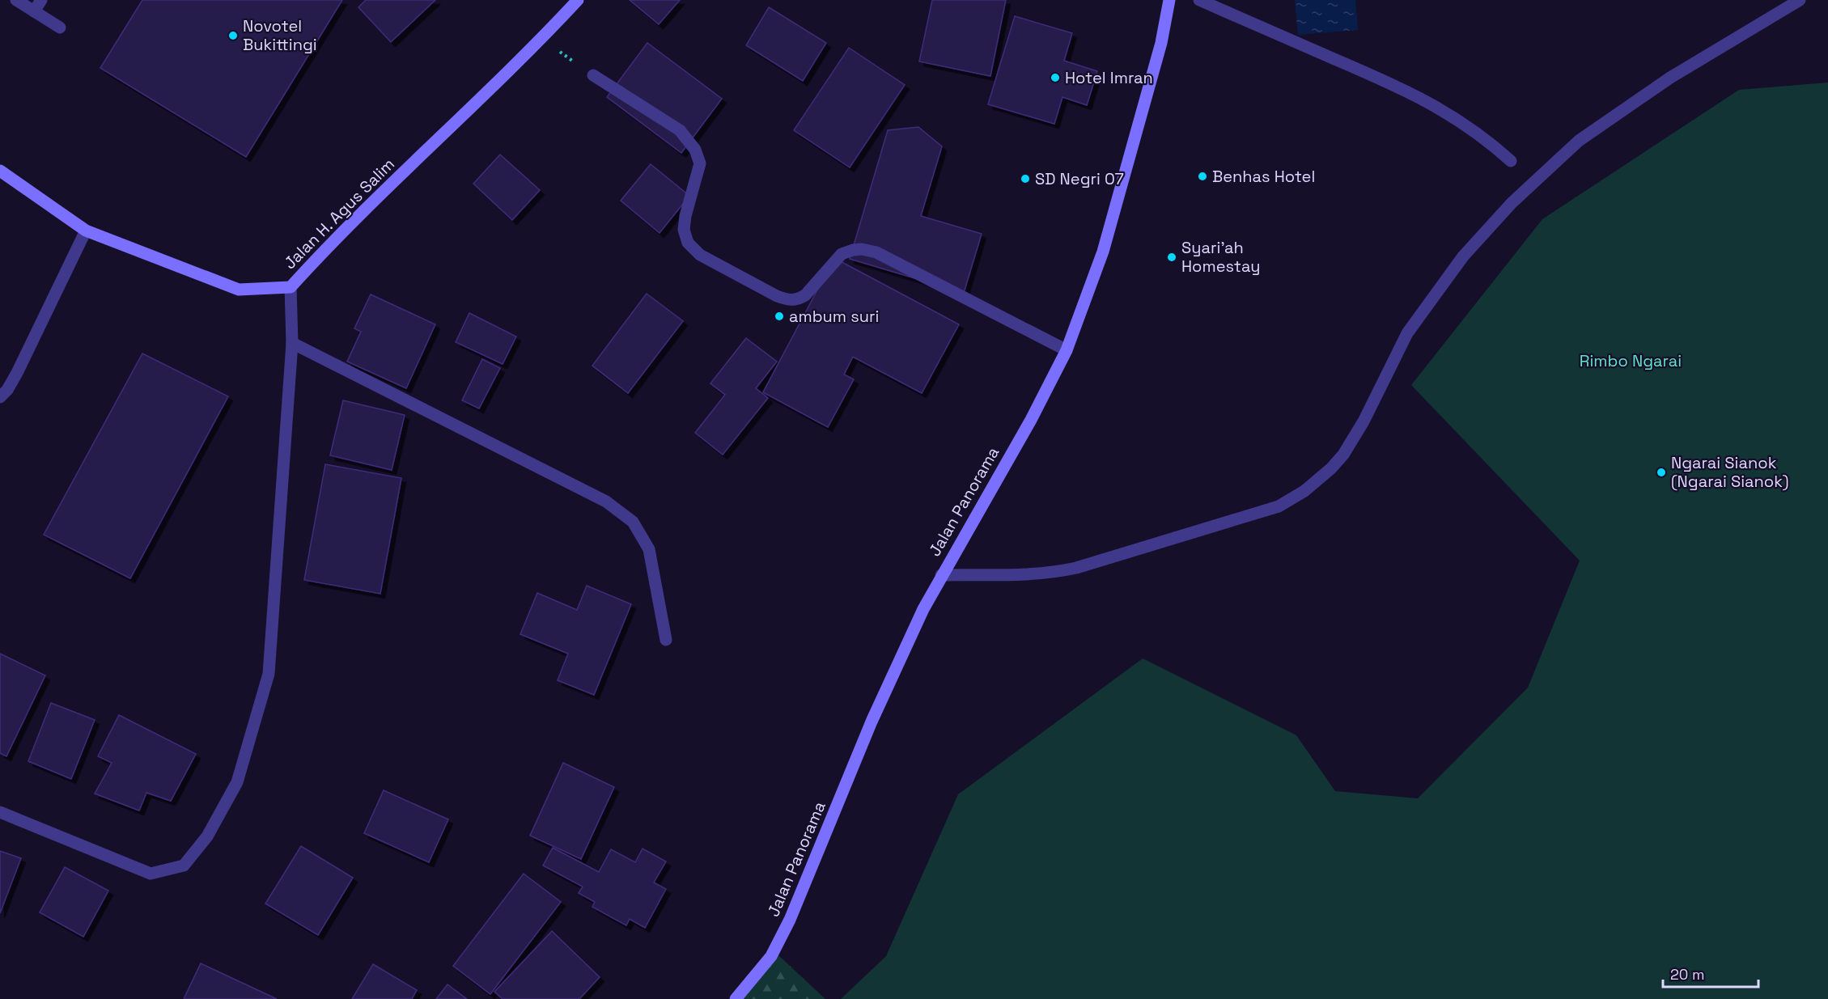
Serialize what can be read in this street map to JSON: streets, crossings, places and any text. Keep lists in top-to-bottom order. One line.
{"streets":{"main road":["Jalan H. Agus Salim","Jalan Panorama"]},"parks":["Rimbo Ngarai"],"places":["Novotel Bukittingi","Hotel Imran","Benhas Hotel","SD Negri 07","Syari'ah Homestay","ambum suri","Ngarai Sianok (Ngarai Sianok)"],"scale_bar":"20 m"}
